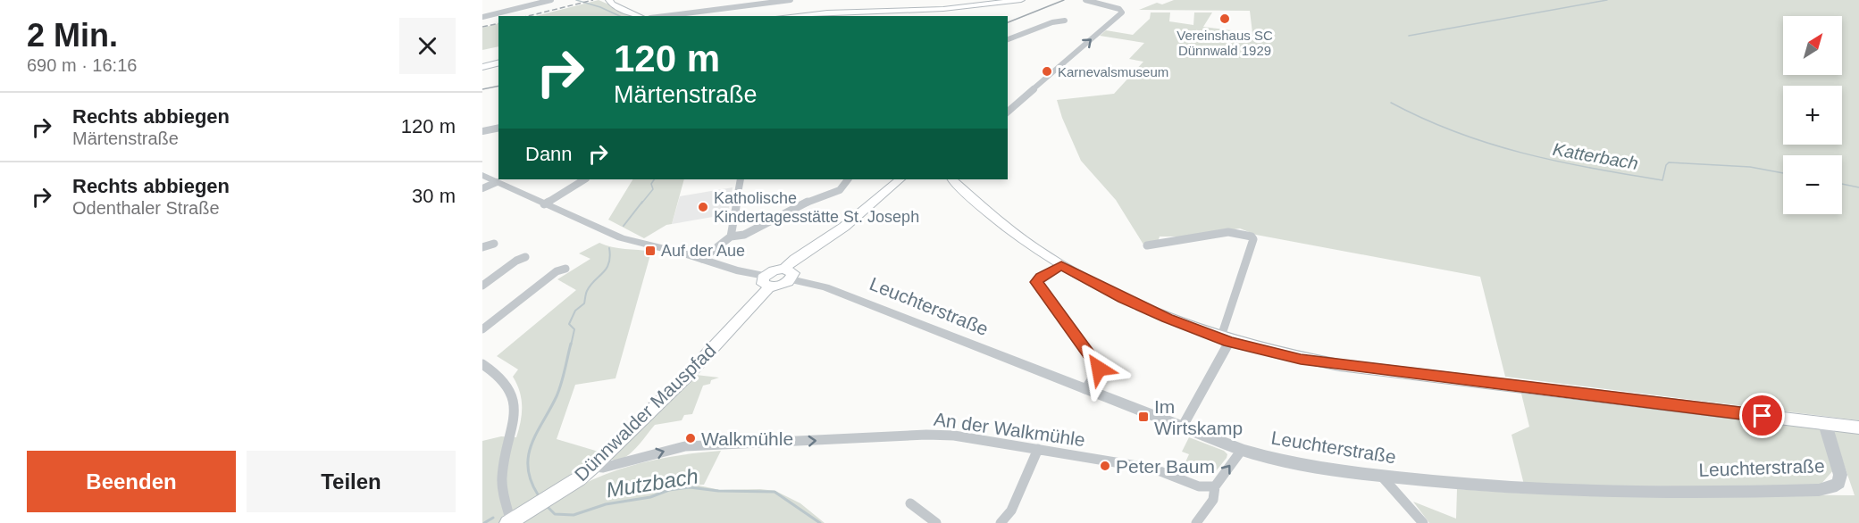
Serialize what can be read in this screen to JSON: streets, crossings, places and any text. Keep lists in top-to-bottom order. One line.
{"streets":{"main road":["Dünnwalder Mauspfad"],"street":["Leuchterstraße","An der Walkmühle"]},"crossings":[["Dünnwalder Mauspfad","An der Walkmühle"]],"one_way":["An der Walkmühle"],"water":["Katterbach","Mutzbach"],"places":{"other":["Vereinshaus SC Dünnwald 1929","Karnevalsmuseum","Katholische Kindertagesstätte St. Joseph","Walkmühle","Peter Baum"],"transit":["Auf der Aue","Im Wirtskamp"]},"north":"top right","page":{"heading":["2 Min.","690 m · 16:16"],"map_buttons":["+","−"],"turn":["120 m","Märtenstraße"],"list":[{"name":"Rechts abbiegen","note":"Märtenstraße","value":"120 m"},{"name":"Rechts abbiegen","note":"Odenthaler Straße","value":"30 m"}],"then":"Dann","buttons":["Beenden","Teilen"]}}
